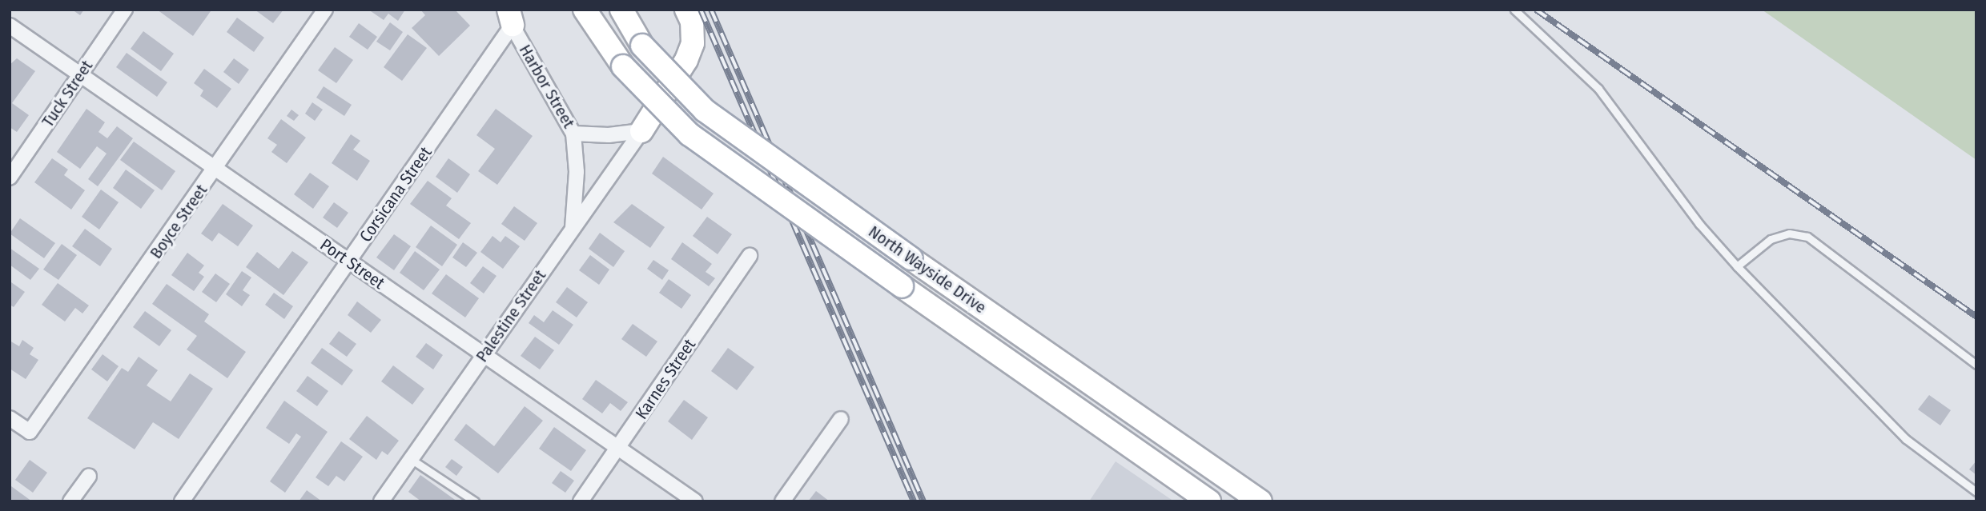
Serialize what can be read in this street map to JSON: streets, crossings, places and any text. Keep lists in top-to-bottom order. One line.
{"streets":{"main road":["North Wayside Drive"],"street":["Harbor Street","Tuck Street","Corsicana Street","Boyce Street","Port Street","Palestine Street","Karnes Street"]},"crossings":[["Harbor Street","Corsicana Street"],["Harbor Street","Palestine Street"],["Tuck Street","Port Street"],["Corsicana Street","Port Street"],["Boyce Street","Port Street"],["Port Street","Palestine Street"],["Port Street","Karnes Street"]]}
